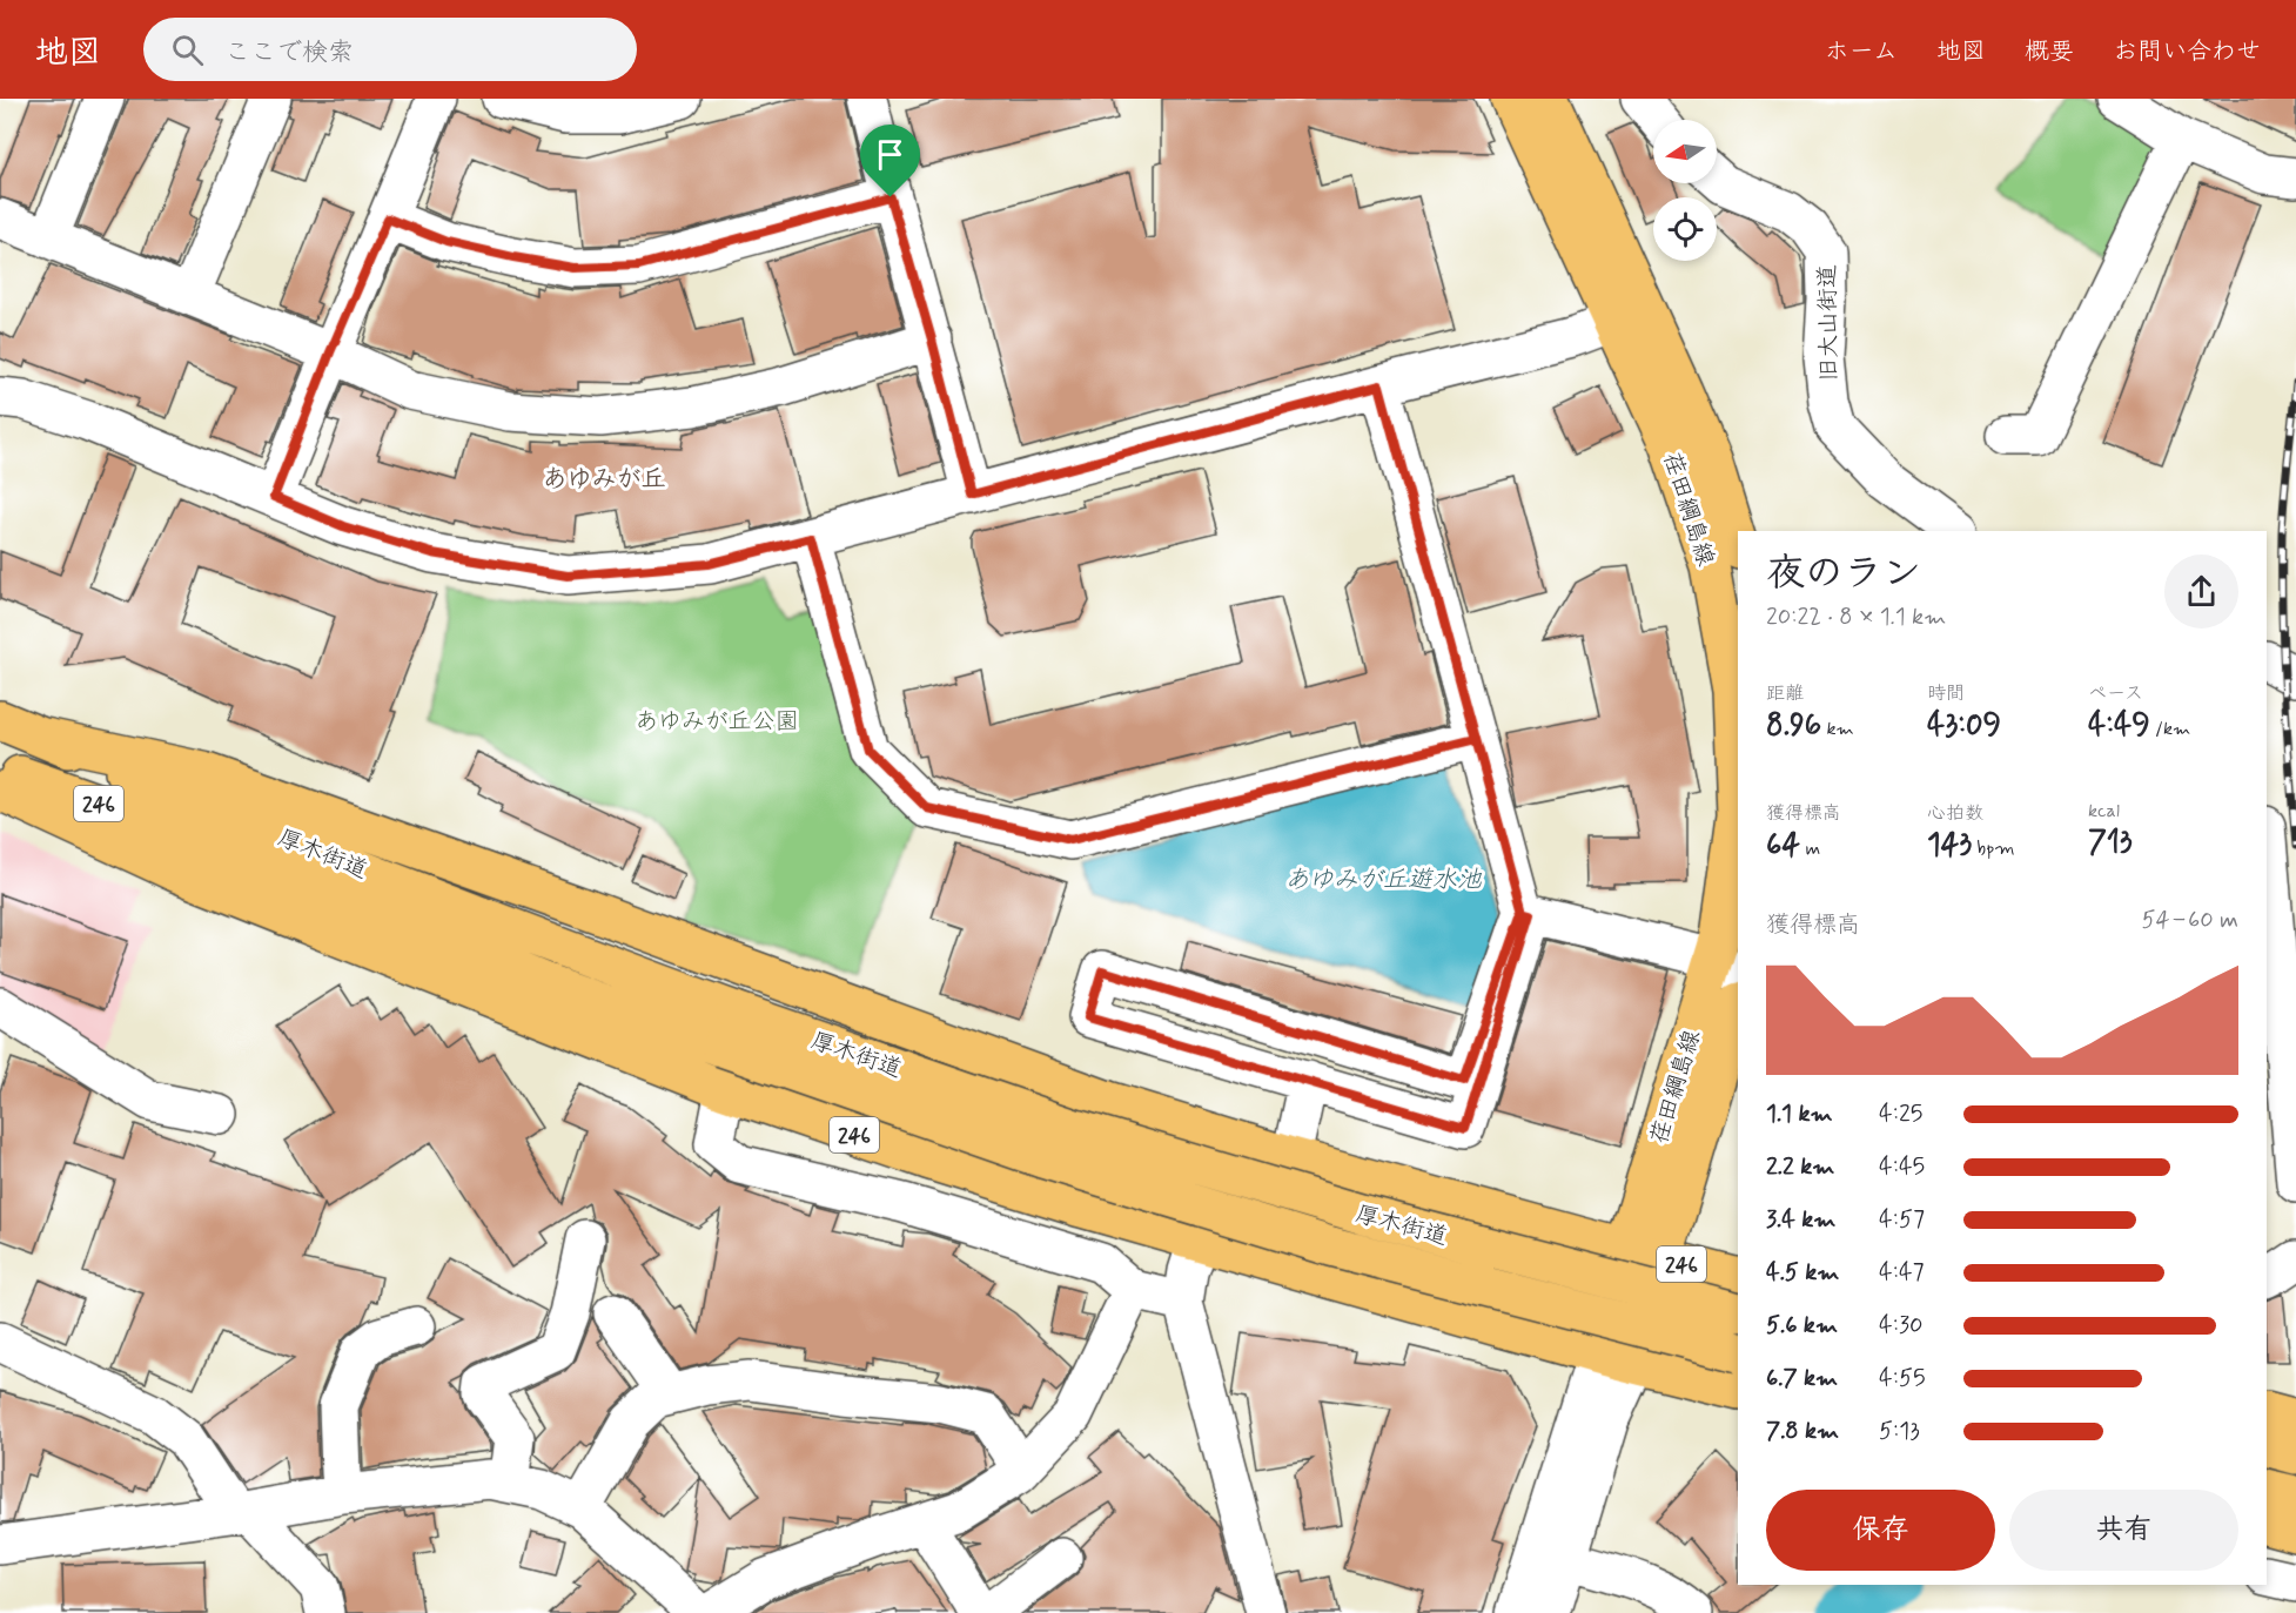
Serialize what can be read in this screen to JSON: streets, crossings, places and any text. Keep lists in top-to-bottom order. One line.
{"streets":{"main road":["荏田綱島線","246","厚木街道"],"street":["旧大山街道"]},"crossings":[["荏田綱島線","246"],["246","厚木街道"]],"districts":["あゆみが丘"],"water":["あゆみが丘遊水池"],"parks":["あゆみが丘公園"],"north":"left","page":{"header":"地図","search":"ここで検索","nav":["ホーム","地図","概要","お問い合わせ"],"heading":["夜のラン","20:22 · 8 × 1.1 km"],"stats":[["距離","8.96 km"],["時間","43:09"],["ペース","4:49 /km"],["獲得標高","64 m"],["心拍数","143 bpm"],["kcal","713"]],"chart":["獲得標高","54–60 m"],"list":[{"name":"1.1 km","note":"4:25"},{"name":"2.2 km","note":"4:45"},{"name":"3.4 km","note":"4:57"},{"name":"4.5 km","note":"4:47"},{"name":"5.6 km","note":"4:30"},{"name":"6.7 km","note":"4:55"},{"name":"7.8 km","note":"5:13"}],"buttons":["保存","共有"]}}
